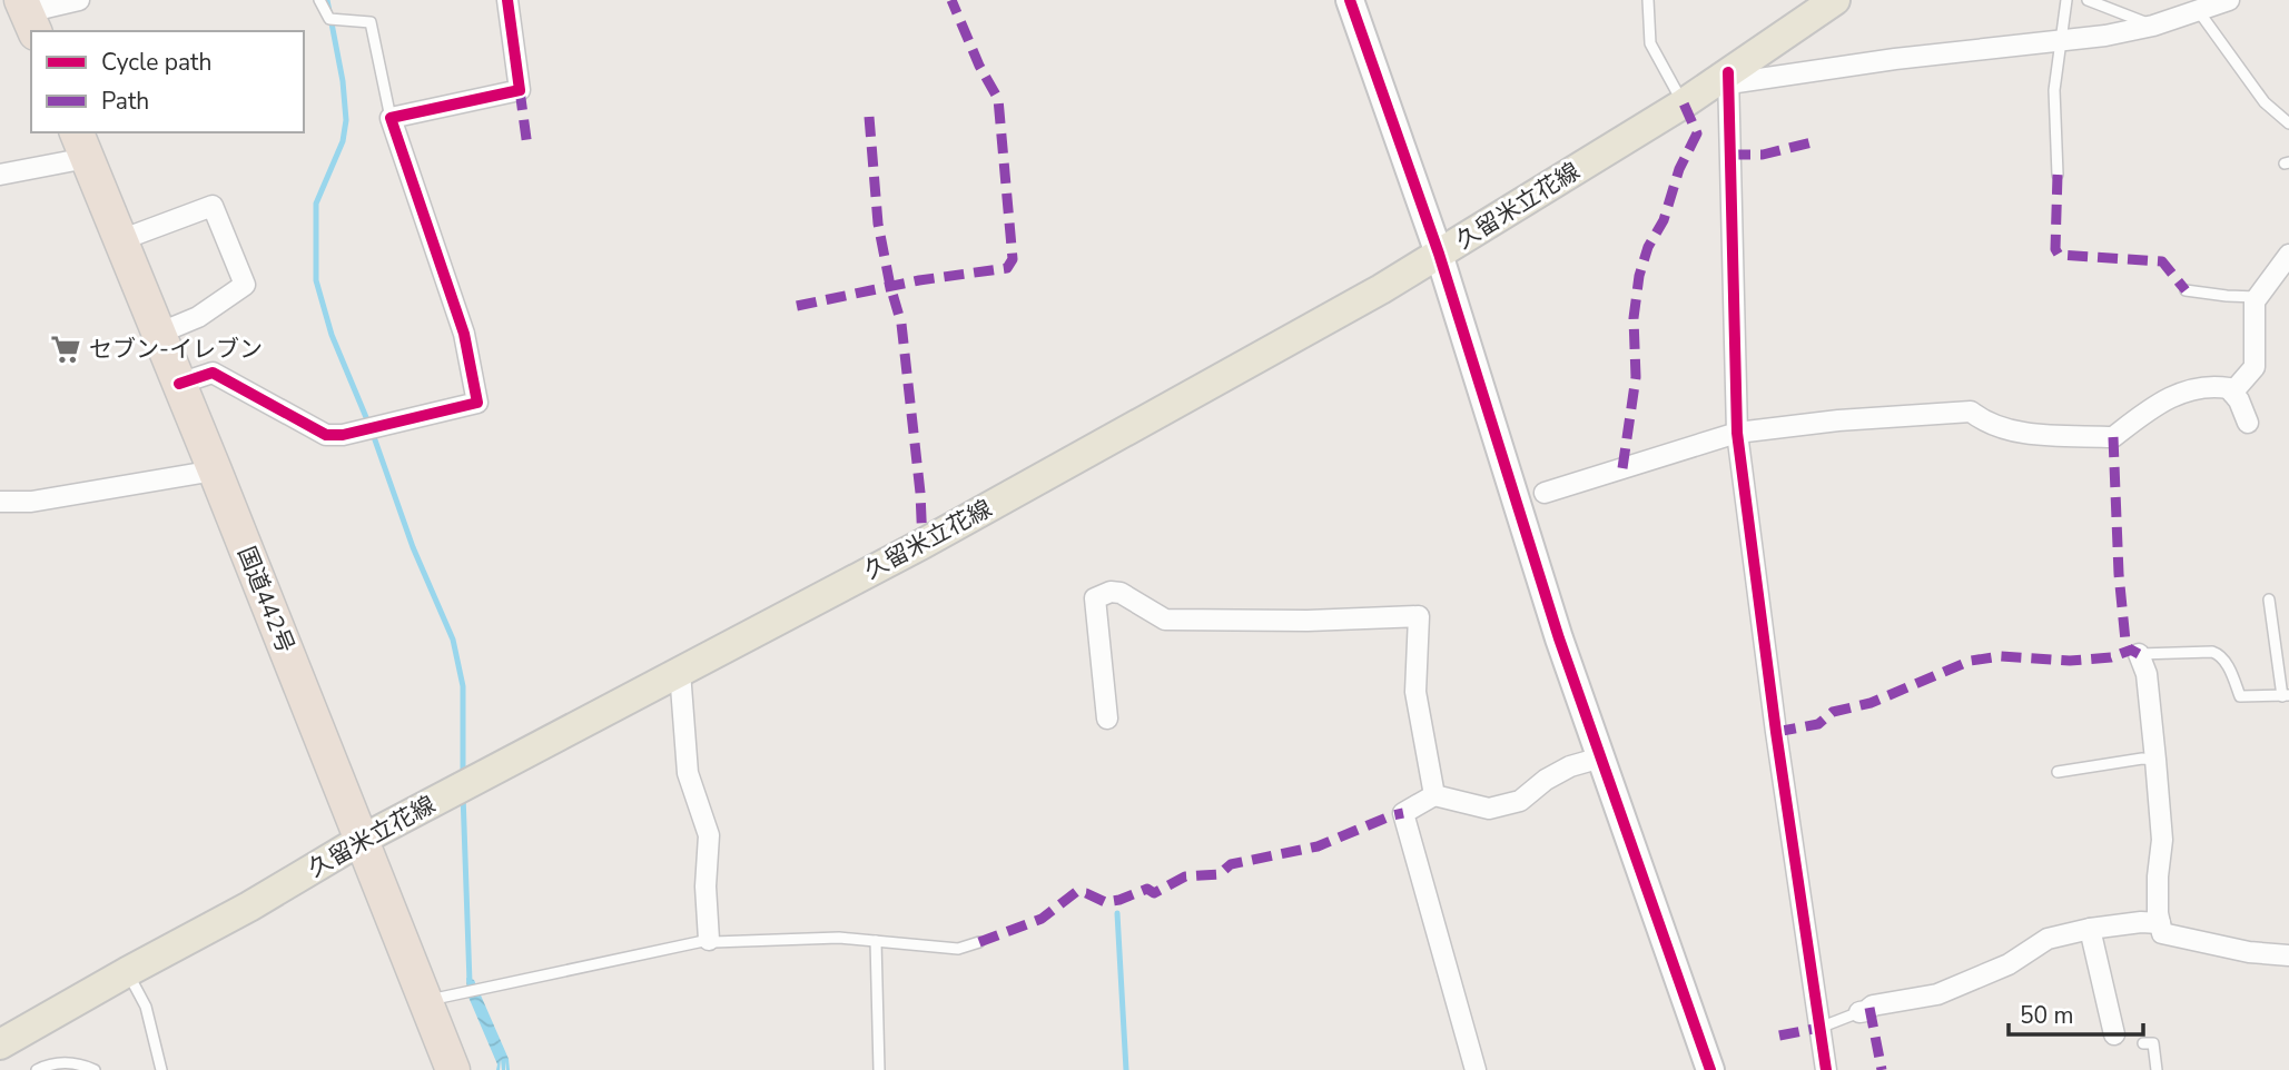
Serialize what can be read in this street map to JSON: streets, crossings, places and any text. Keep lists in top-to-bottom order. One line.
{"streets":{"highway":["国道442号"],"main road":["久留米立花線"]},"crossings":[["久留米立花線","国道442号"]],"places":{"supermarket":["セブン-イレブン"]},"legend":["Cycle path","Path"],"scale_bar":"50 m"}
